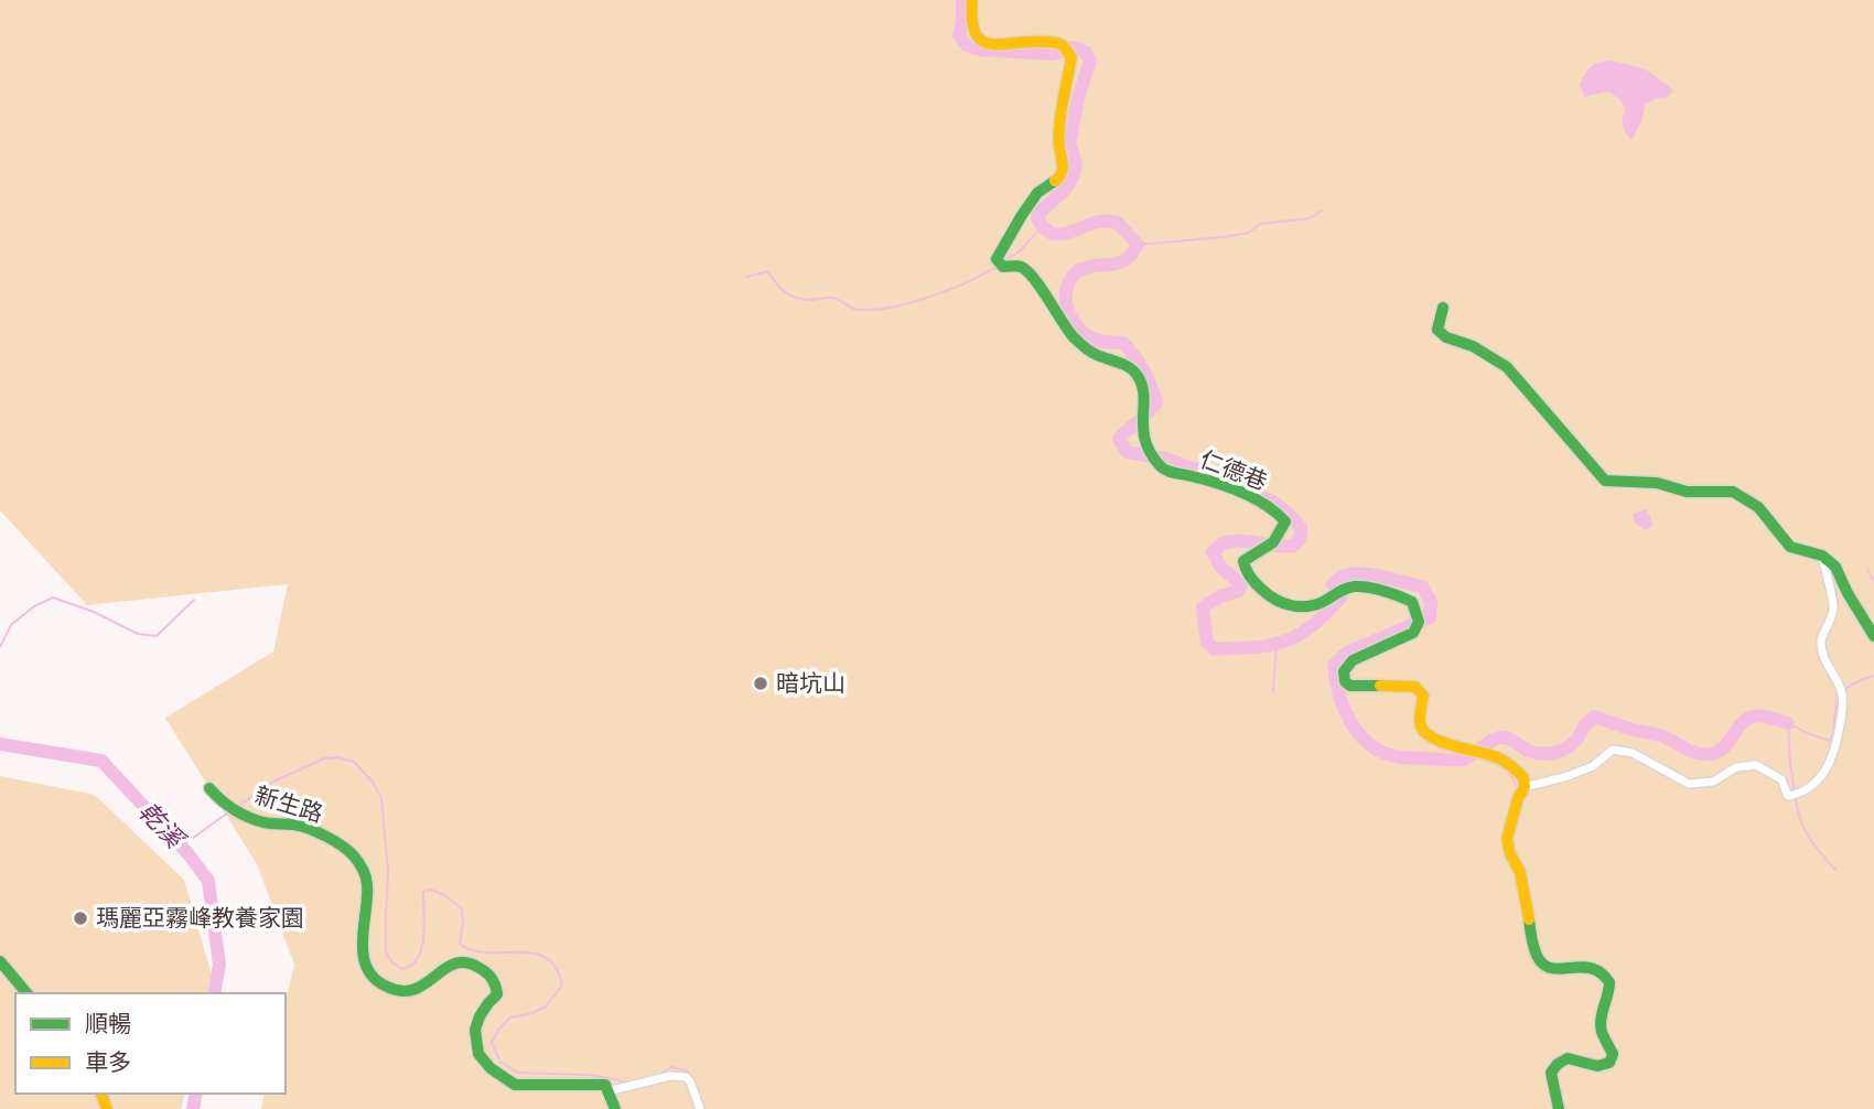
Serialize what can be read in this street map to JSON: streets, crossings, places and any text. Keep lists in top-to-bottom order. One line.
{"streets":{"street":["仁德巷","新生路"]},"water":["乾溪"],"places":["暗坑山","瑪麗亞霧峰教養家園"],"legend":["順暢","車多"]}
